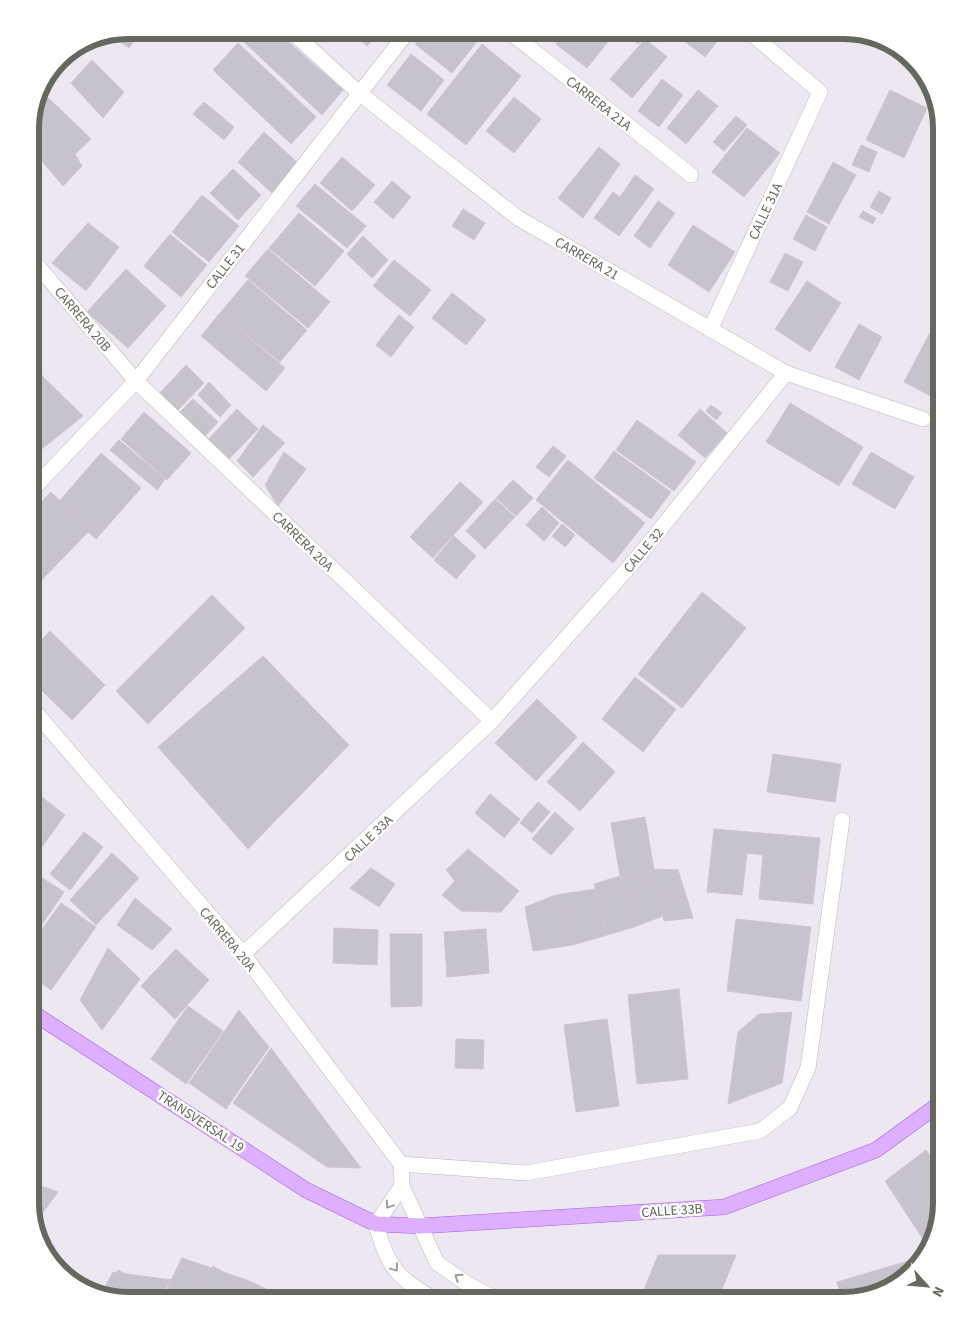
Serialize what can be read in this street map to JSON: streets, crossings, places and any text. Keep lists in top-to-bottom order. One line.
{"streets":{"main road":["TRANSVERSAL 19","CALLE 33B"],"street":["CARRERA 21A","CALLE 31A","CARRERA 21","CALLE 31","CARRERA 20B","CARRERA 20A","CALLE 32","CALLE 33A"]},"crossings":[["CALLE 31A","CARRERA 21"],["CARRERA 21","CALLE 31"],["CARRERA 21","CALLE 32"],["CALLE 31","CARRERA 20B"],["CALLE 31","CARRERA 20A"],["CARRERA 20B","CARRERA 20A"],["CARRERA 20A","CALLE 32"],["CARRERA 20A","CALLE 33A"],["CALLE 32","CALLE 33A"],["TRANSVERSAL 19","CALLE 33B"]],"north":"bottom right"}
